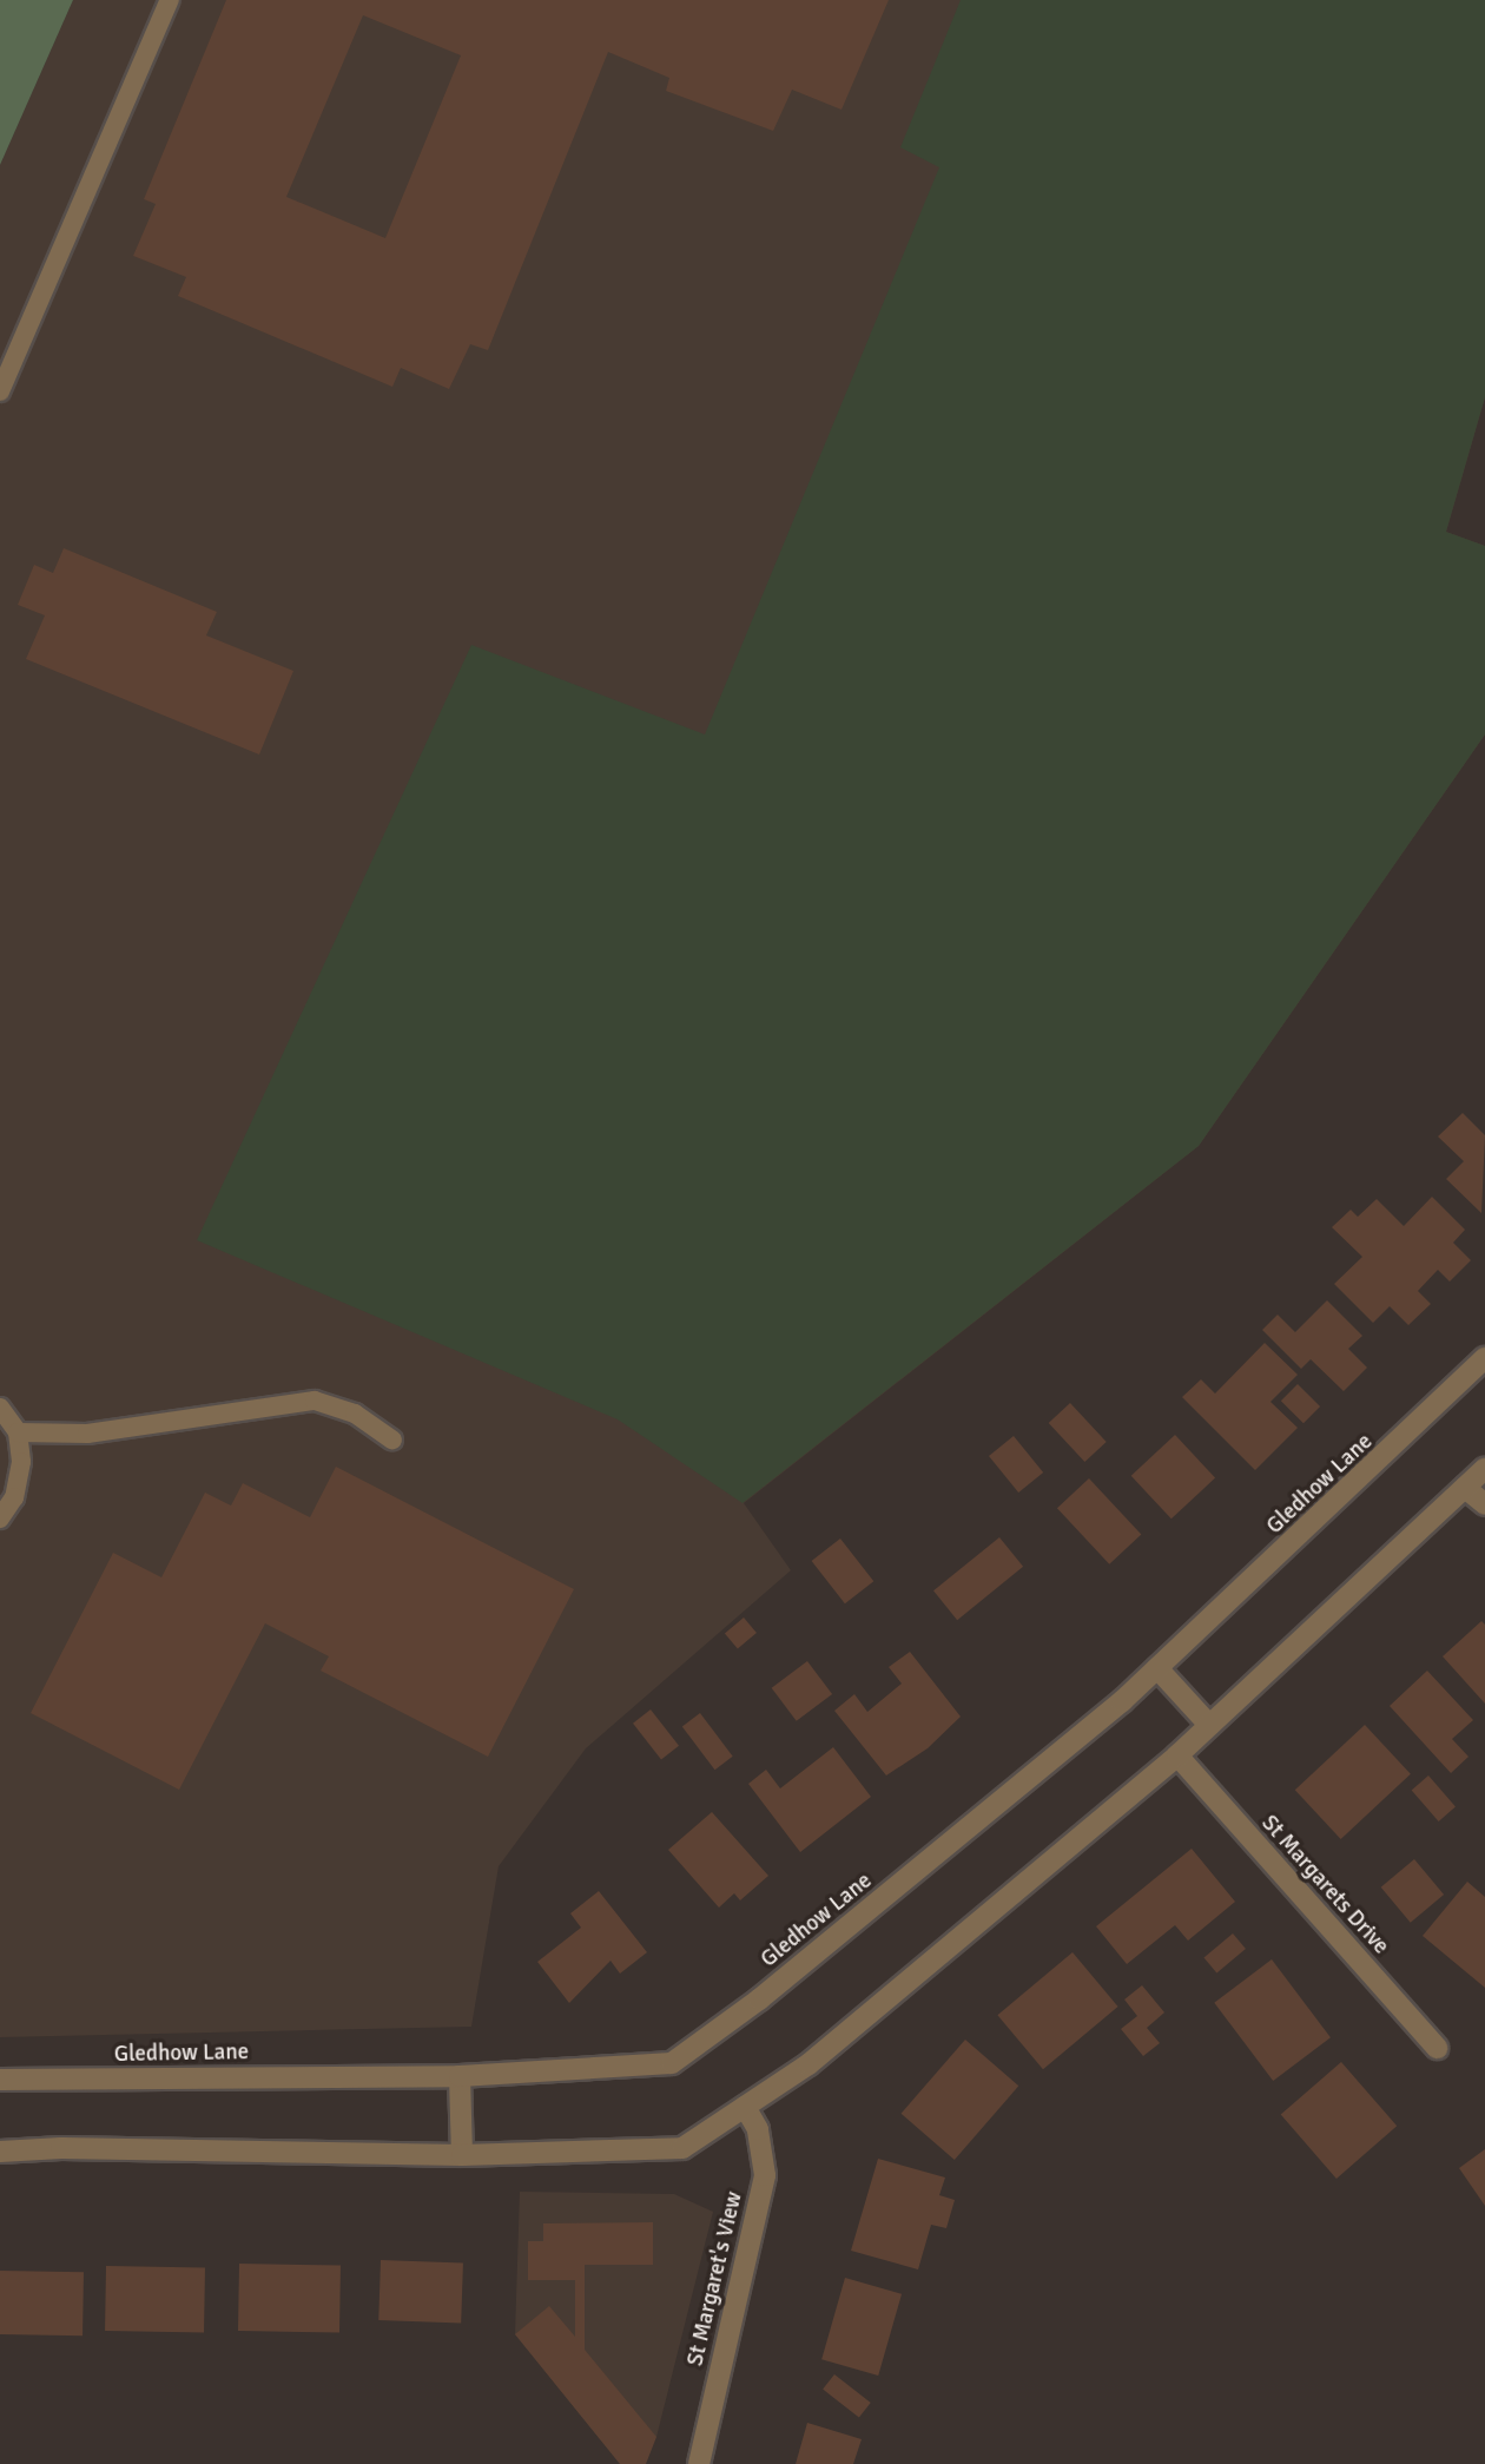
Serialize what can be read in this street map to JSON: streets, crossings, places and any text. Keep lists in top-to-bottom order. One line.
{"streets":{"street":["Gledhow Lane","St Margarets Drive","St Margaret's View"]}}
